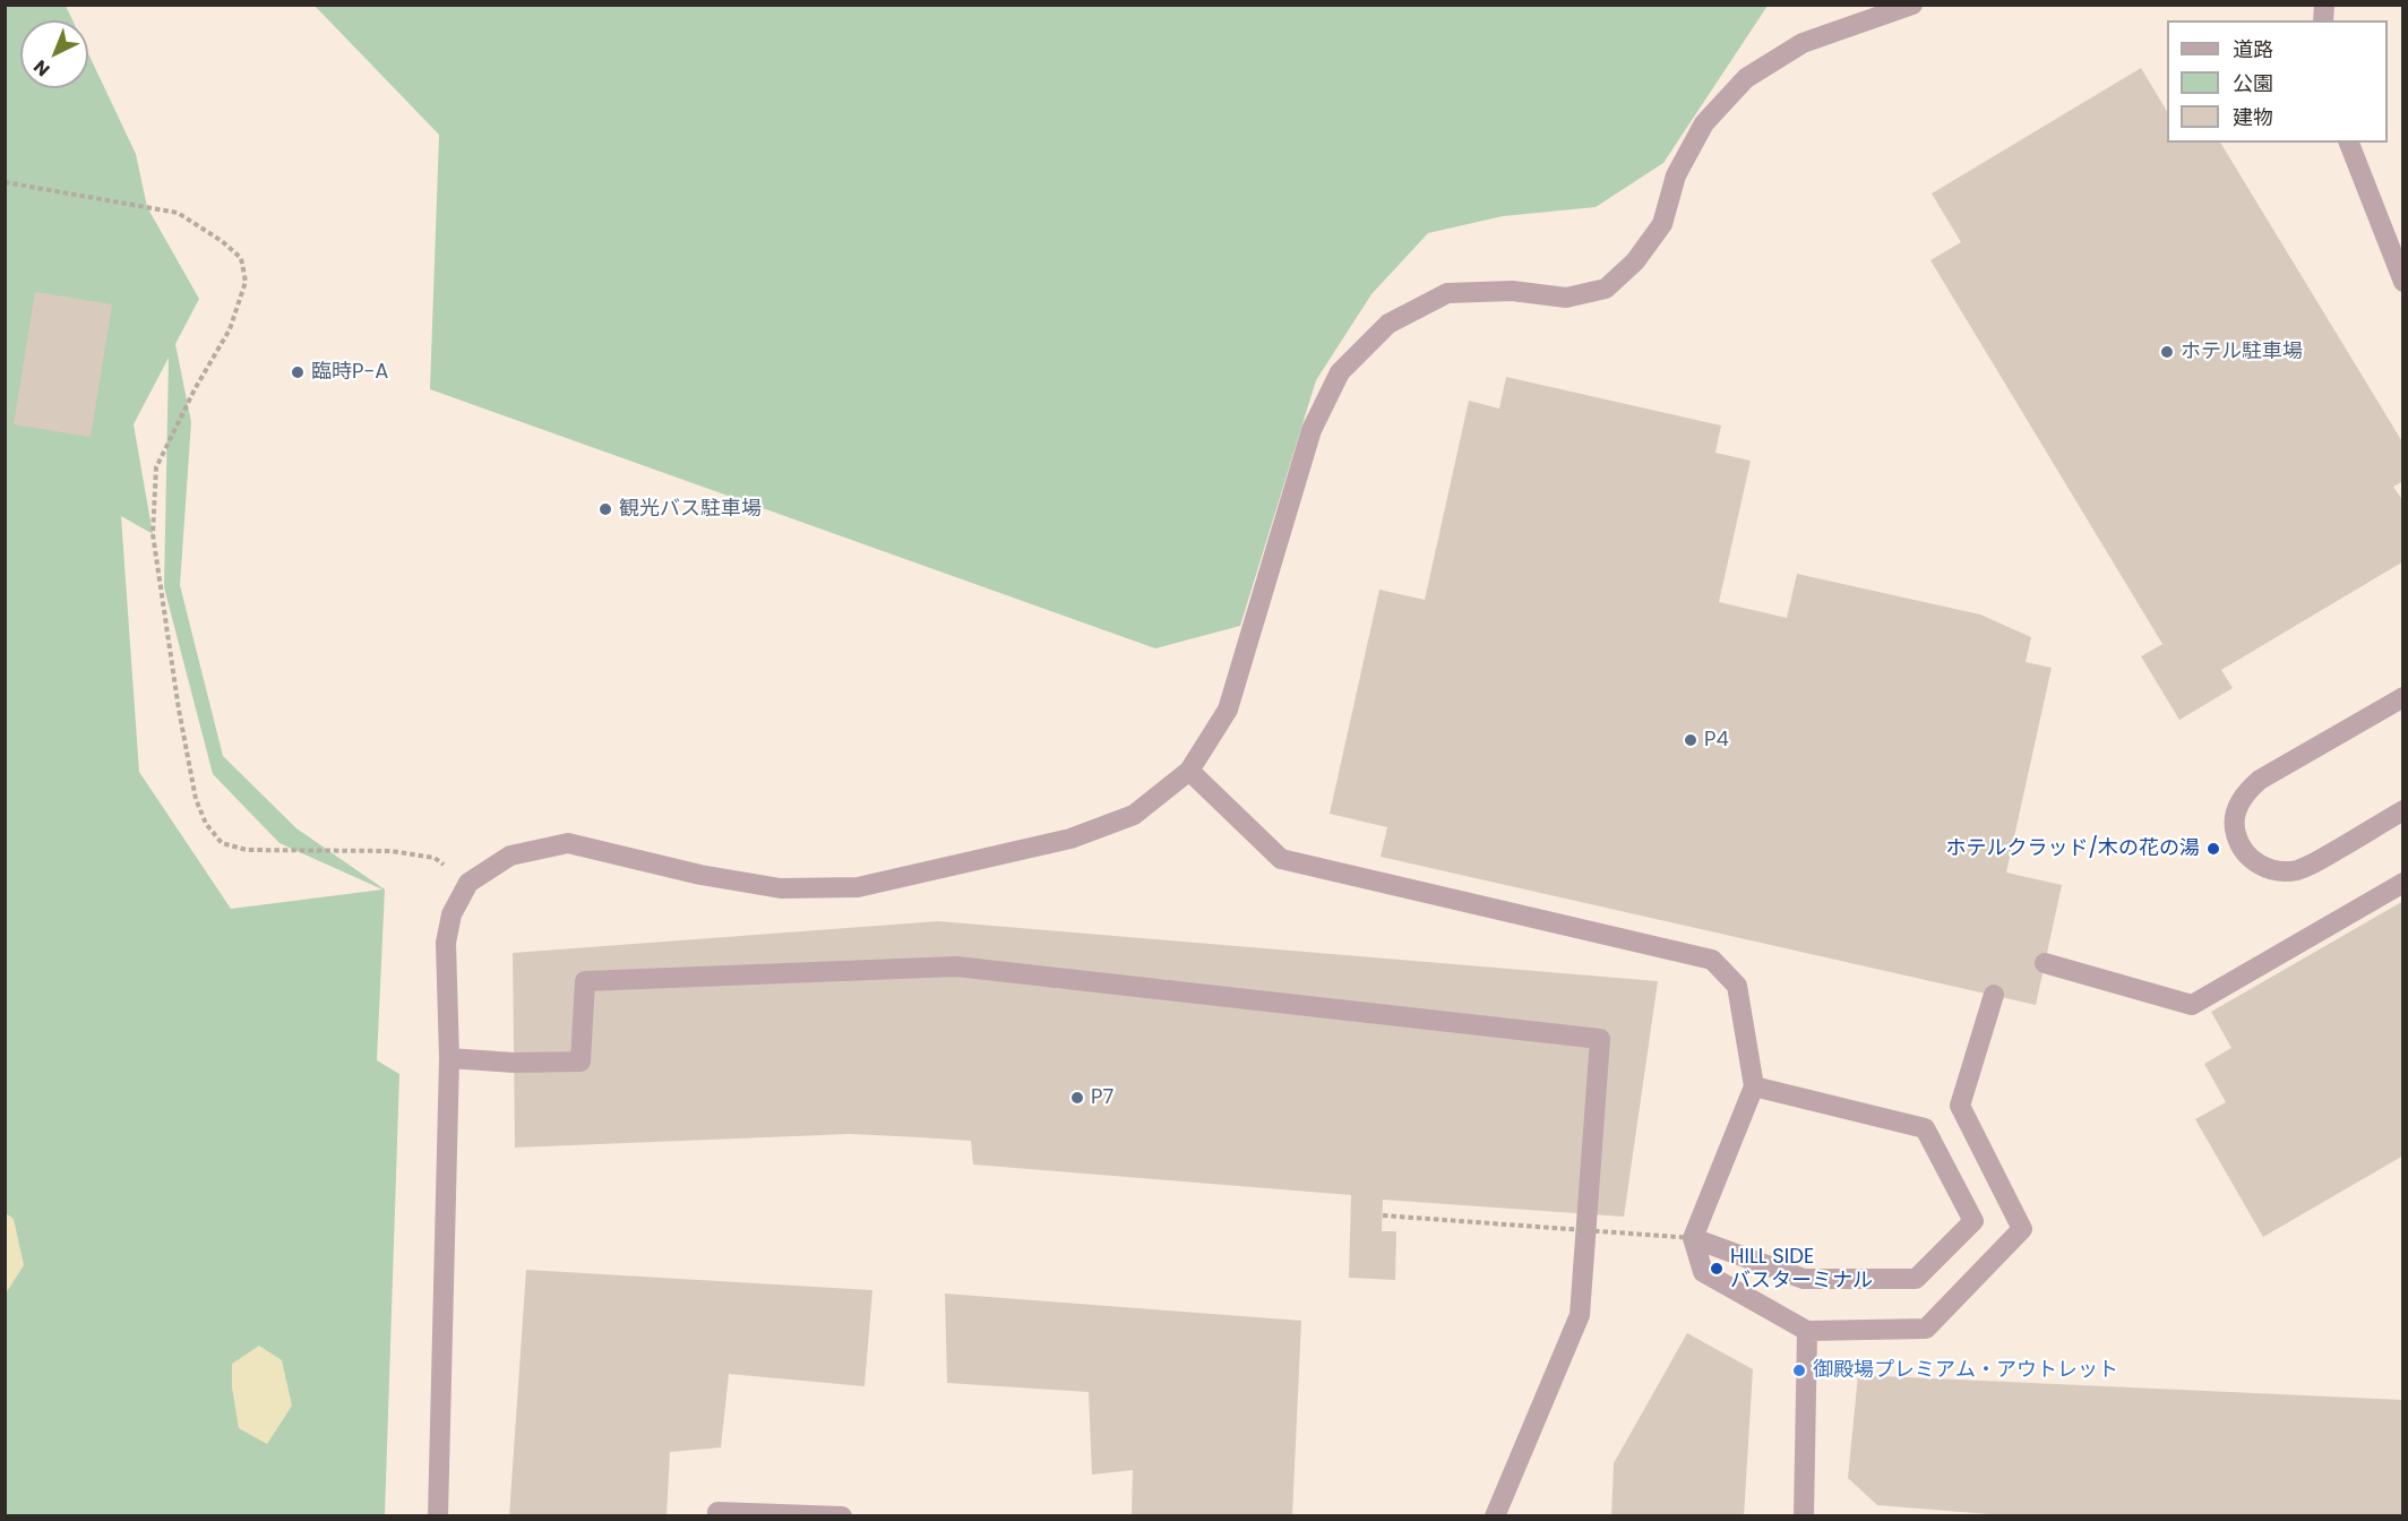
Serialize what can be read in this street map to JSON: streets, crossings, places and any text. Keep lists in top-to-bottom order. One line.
{"places":["ホテル駐車場","臨時P-A","観光バス駐車場","P4","ホテルクラッド/木の花の湯","P7","HILL SIDE バスターミナル","御殿場プレミアム・アウトレット"],"legend":["道路","公園","建物"],"north":"bottom left"}
